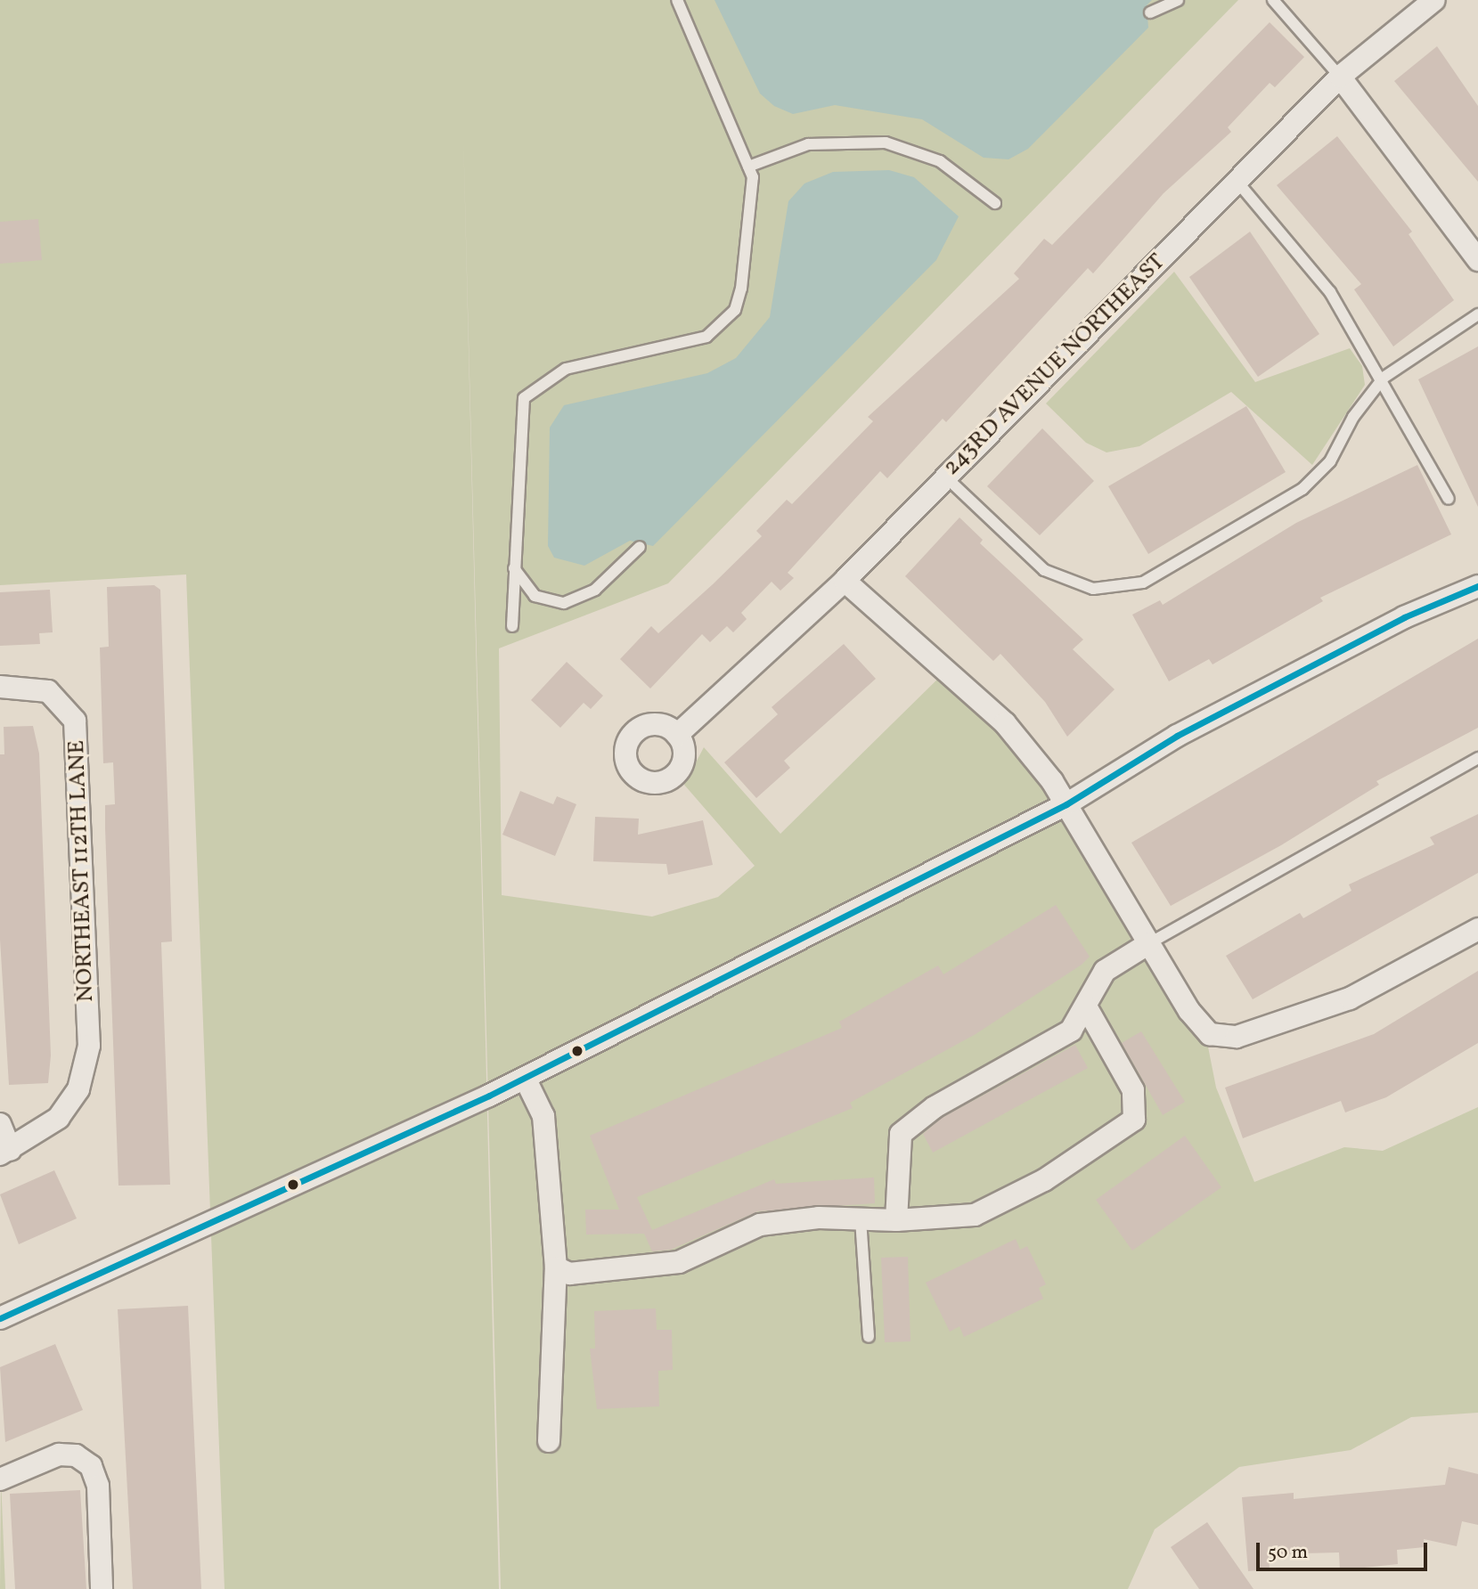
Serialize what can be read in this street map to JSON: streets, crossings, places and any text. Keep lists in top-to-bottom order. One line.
{"streets":{"street":["243RD AVENUE NORTHEAST","NORTHEAST 112TH LANE"]},"scale_bar":"50 m"}
